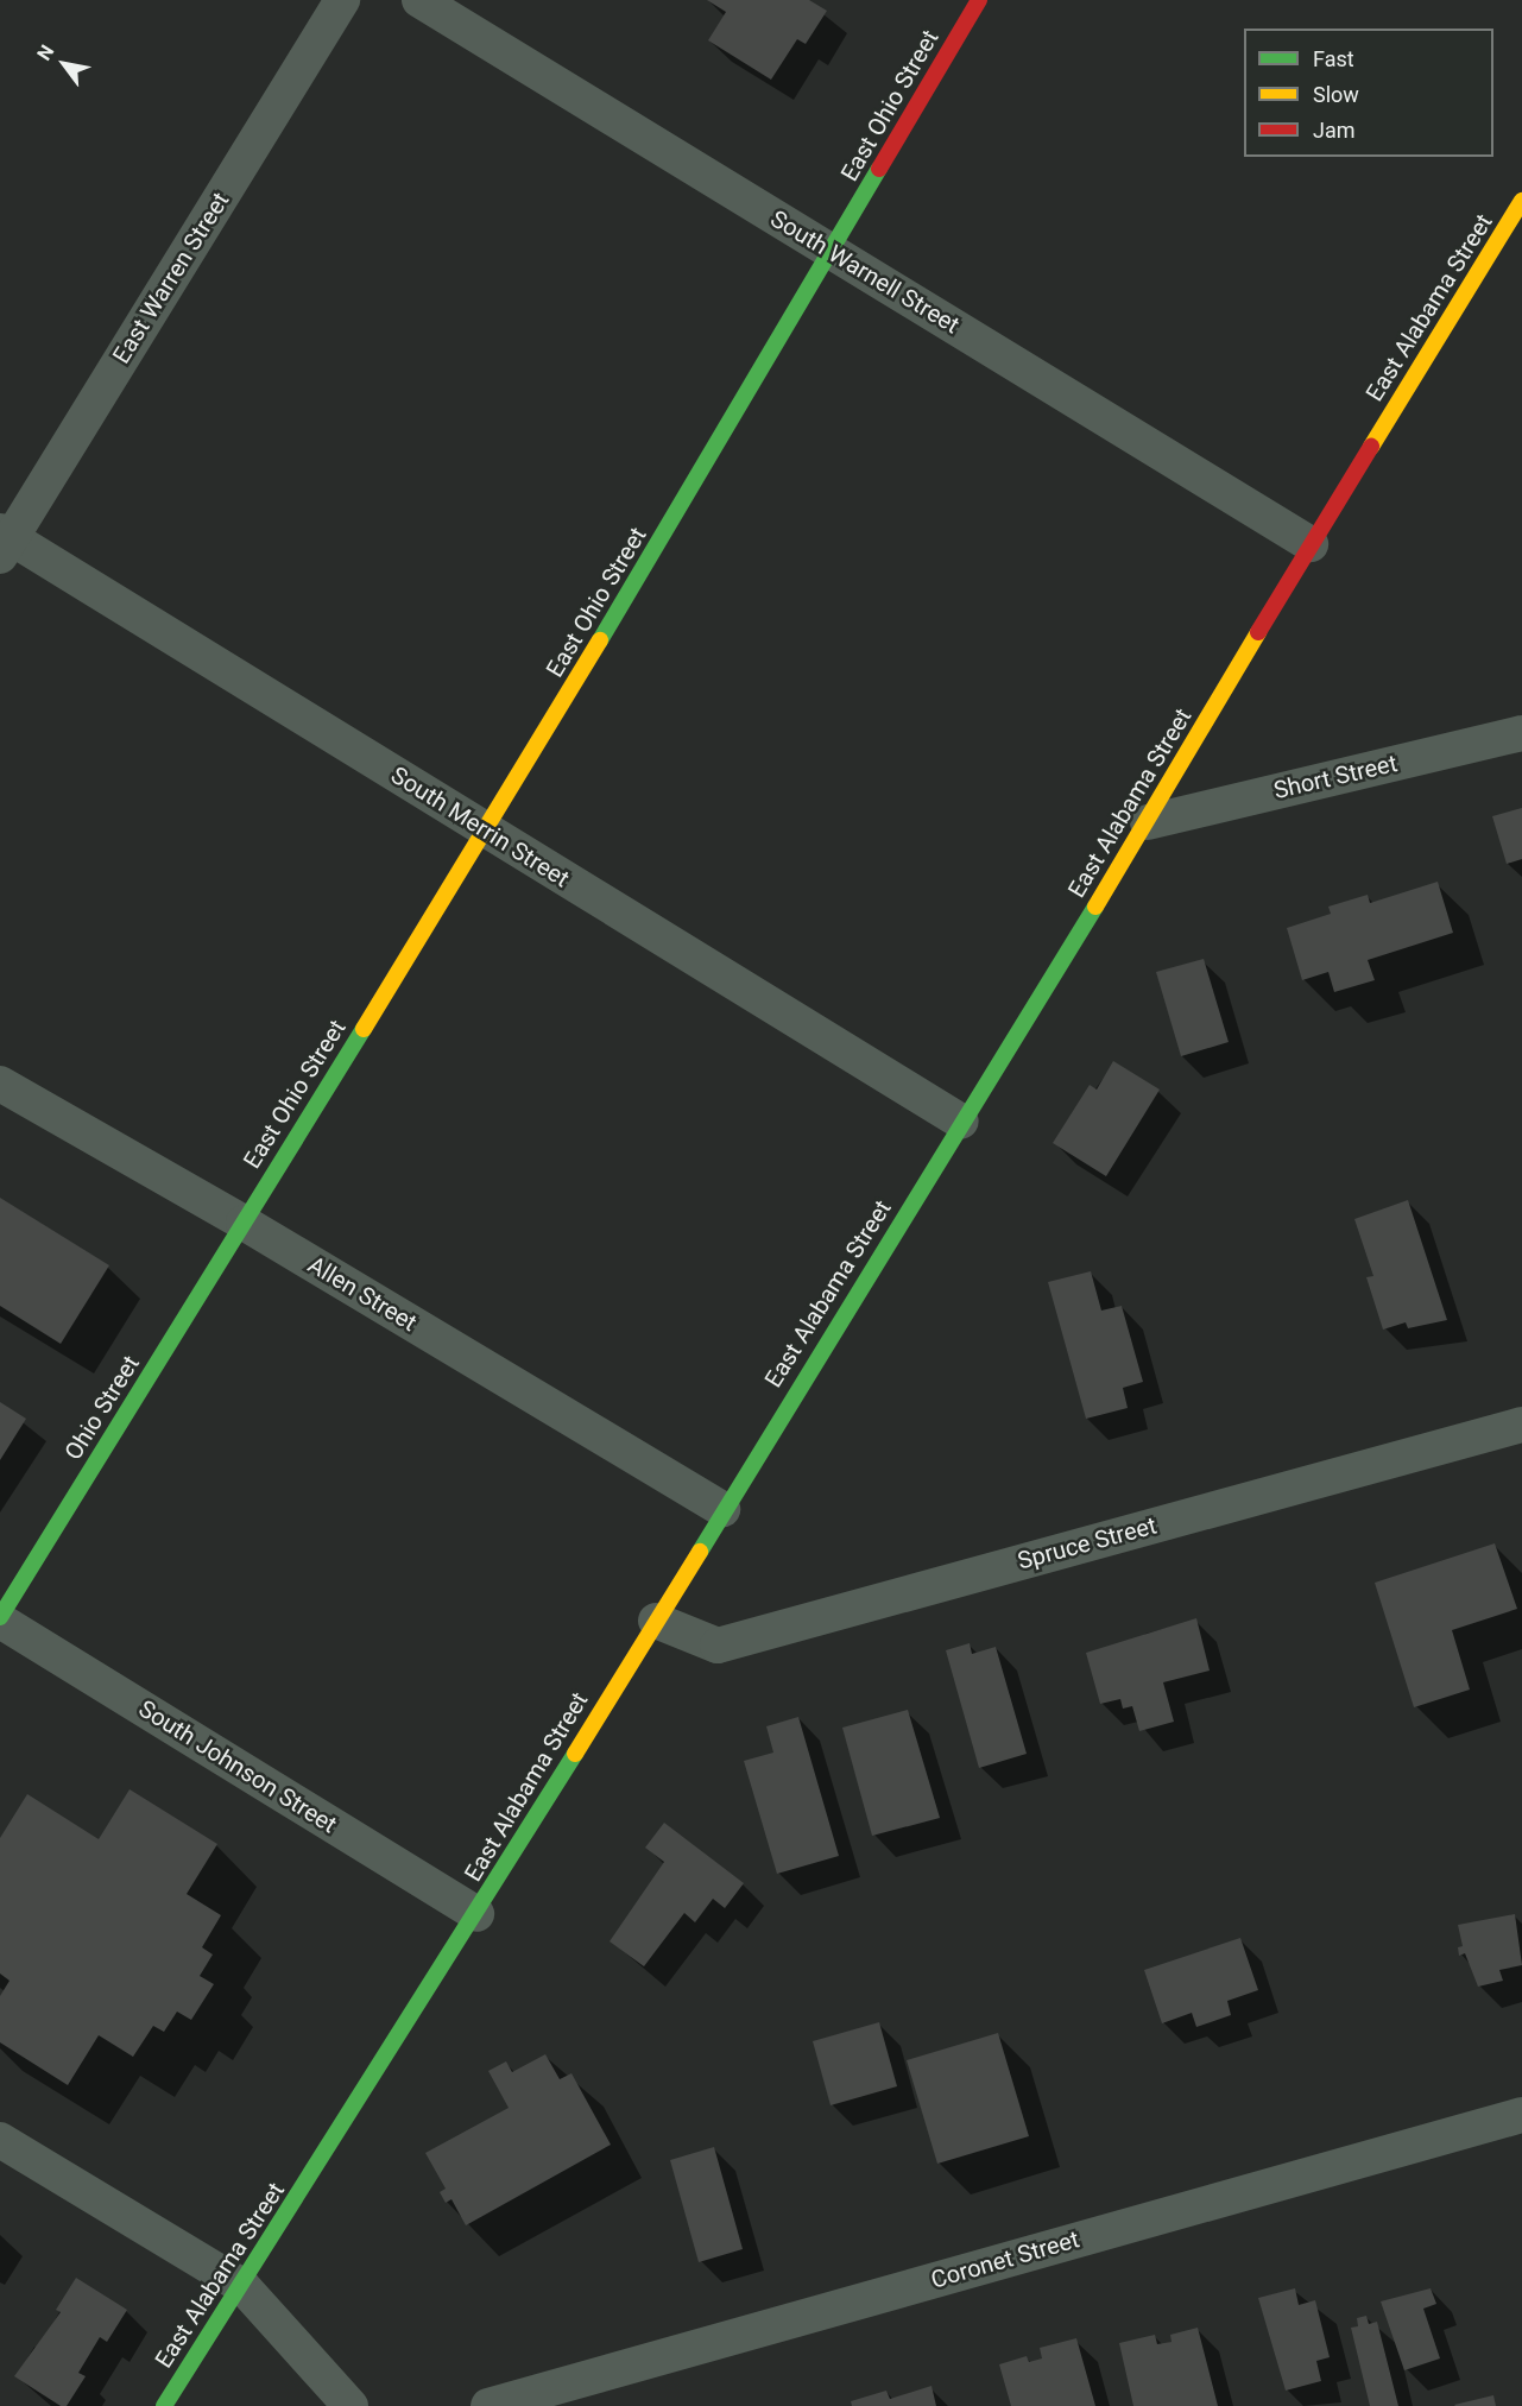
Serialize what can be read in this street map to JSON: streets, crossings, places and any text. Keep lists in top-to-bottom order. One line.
{"streets":{"street":["East Ohio Street","South Warnell Street","East Warren Street","East Alabama Street","Short Street","South Merrin Street","Allen Street","Ohio Street","Spruce Street","South Johnson Street","Coronet Street"]},"crossings":[["East Ohio Street","South Warnell Street"],["East Ohio Street","South Merrin Street"],["East Ohio Street","Allen Street"],["East Ohio Street","Ohio Street"],["South Warnell Street","East Alabama Street"],["East Warren Street","South Merrin Street"],["East Alabama Street","Short Street"],["East Alabama Street","South Merrin Street"],["East Alabama Street","Allen Street"],["East Alabama Street","Spruce Street"],["East Alabama Street","South Johnson Street"],["Allen Street","Ohio Street"],["Ohio Street","South Johnson Street"]],"legend":["Fast","Slow","Jam"],"north":"top left"}
